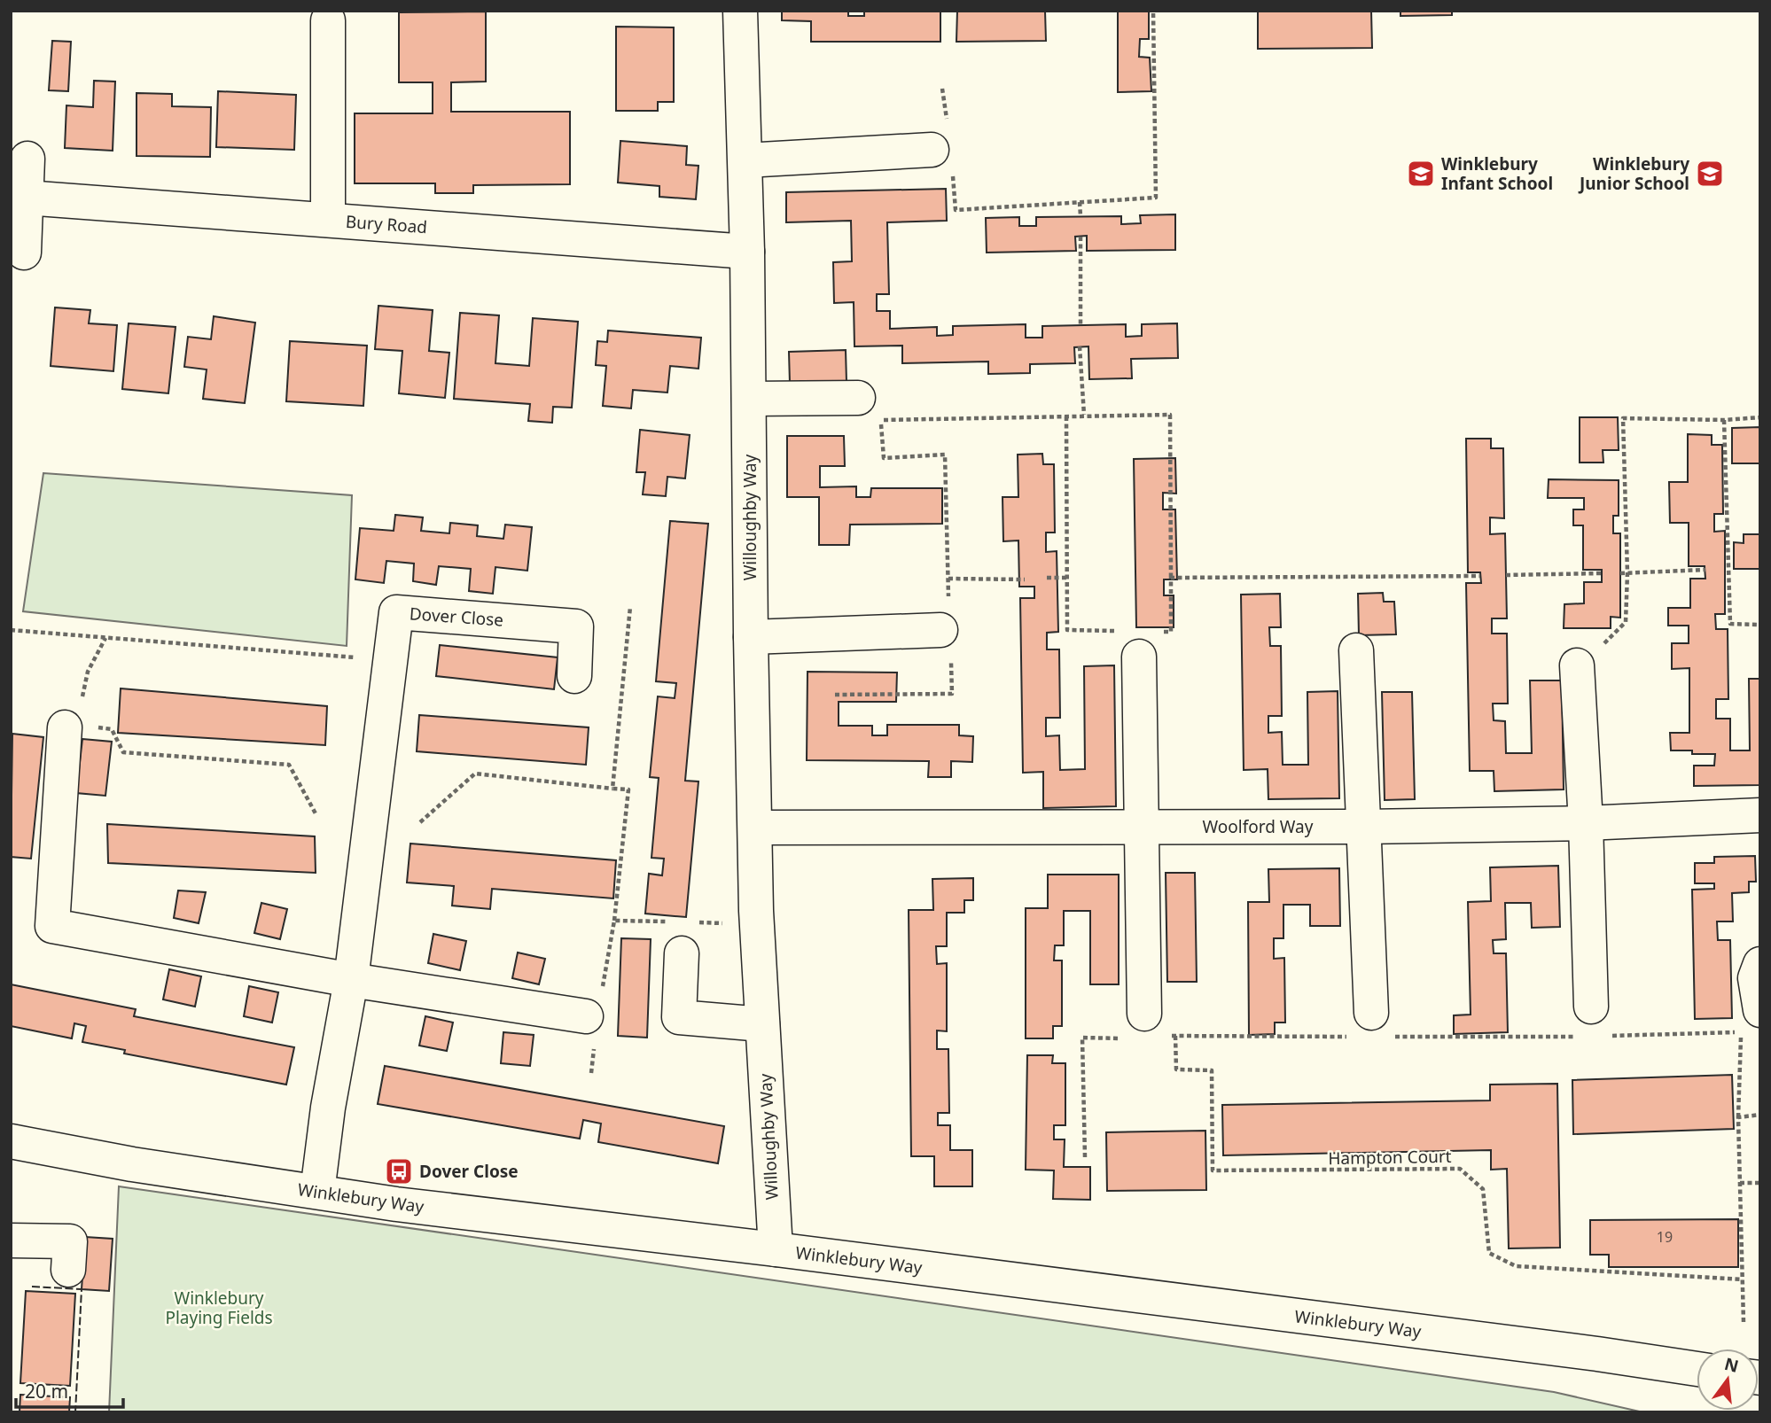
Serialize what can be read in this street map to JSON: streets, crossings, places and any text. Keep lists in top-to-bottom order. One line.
{"streets":{"street":["Bury Road","Willoughby Way","Dover Close","Woolford Way","Winklebury Way"],"path":["Hampton Court"]},"crossings":[["Bury Road","Willoughby Way"],["Willoughby Way","Woolford Way"],["Willoughby Way","Winklebury Way"],["Dover Close","Winklebury Way"]],"parks":["Winklebury Playing Fields"],"places":{"school or university":["Winklebury Infant School","Winklebury Junior School"],"bus stop":["Dover Close"]},"house_numbers":["19"],"scale_bar":"20 m","north":"top"}
